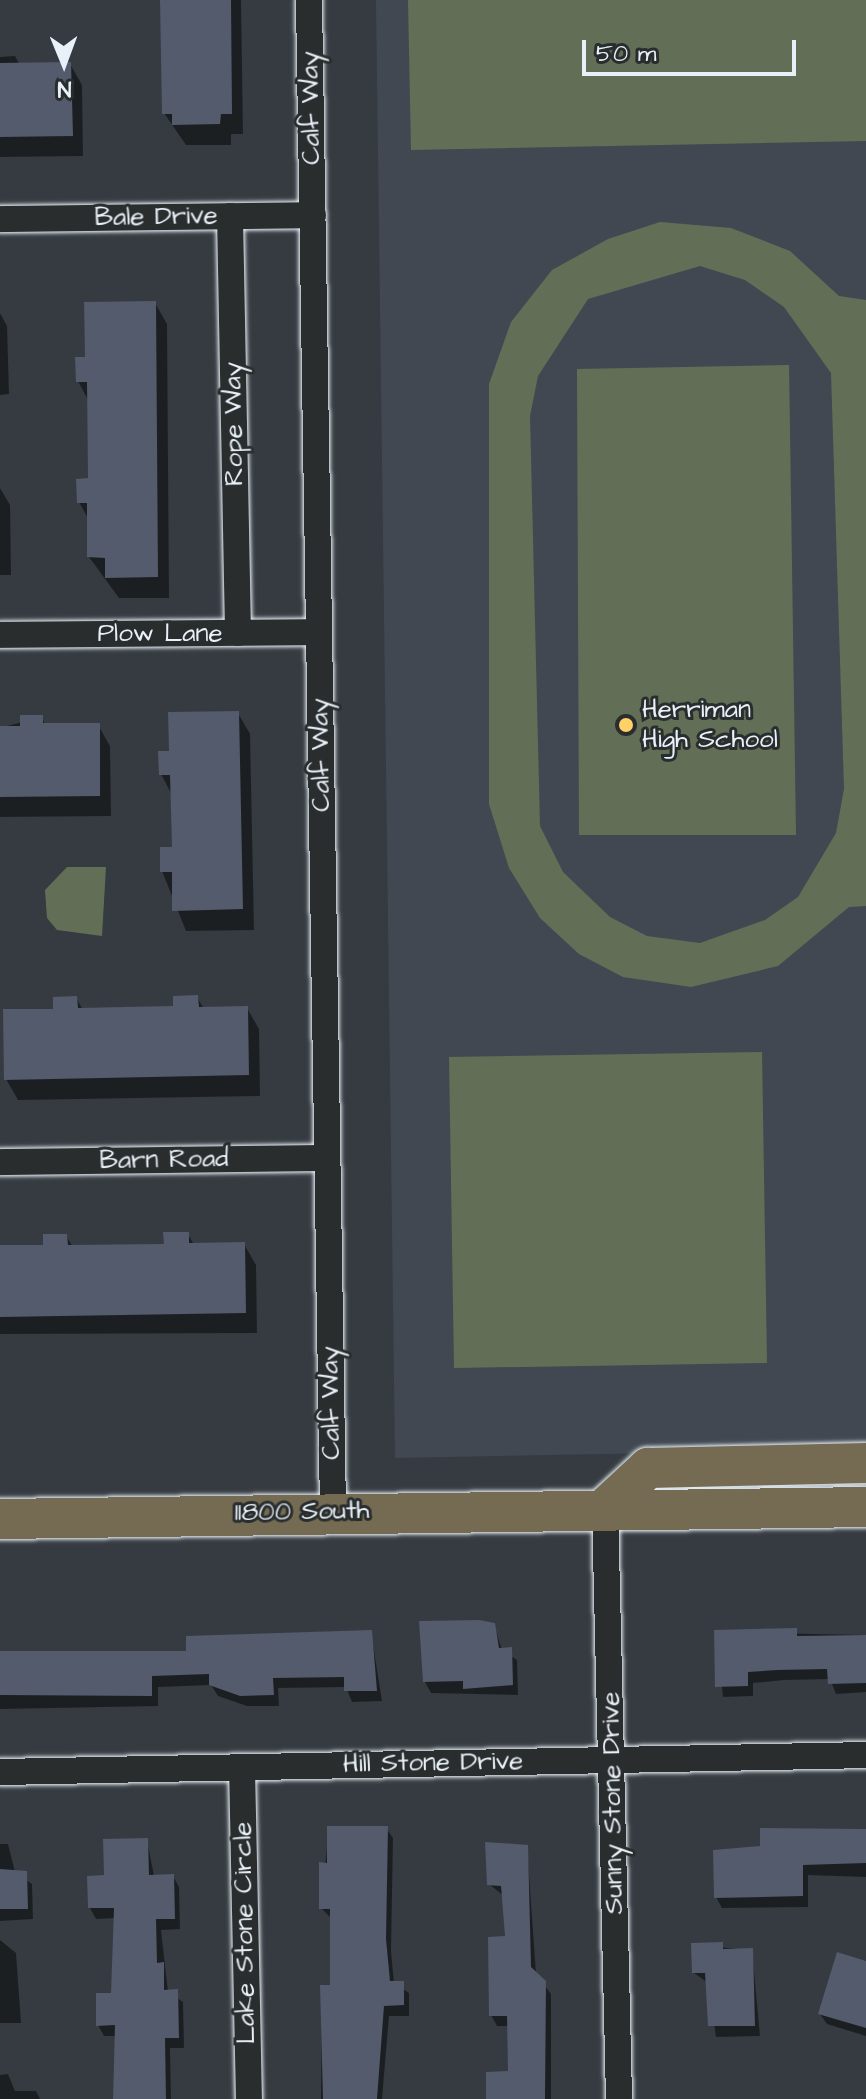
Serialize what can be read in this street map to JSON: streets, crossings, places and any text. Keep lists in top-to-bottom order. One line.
{"streets":{"main road":["11800 South"],"street":["Calf Way","Bale Drive","Rope Way","Plow Lane","Barn Road","Hill Stone Drive","Sunny Stone Drive","Lake Stone Circle"]},"crossings":[["Calf Way","Bale Drive"],["Calf Way","Plow Lane"],["Calf Way","Barn Road"],["Calf Way","11800 South"],["Bale Drive","Rope Way"],["Rope Way","Plow Lane"],["11800 South","Sunny Stone Drive"],["Hill Stone Drive","Sunny Stone Drive"],["Hill Stone Drive","Lake Stone Circle"]],"places":["Herriman High School"],"scale_bar":"50 m","north":"bottom"}
